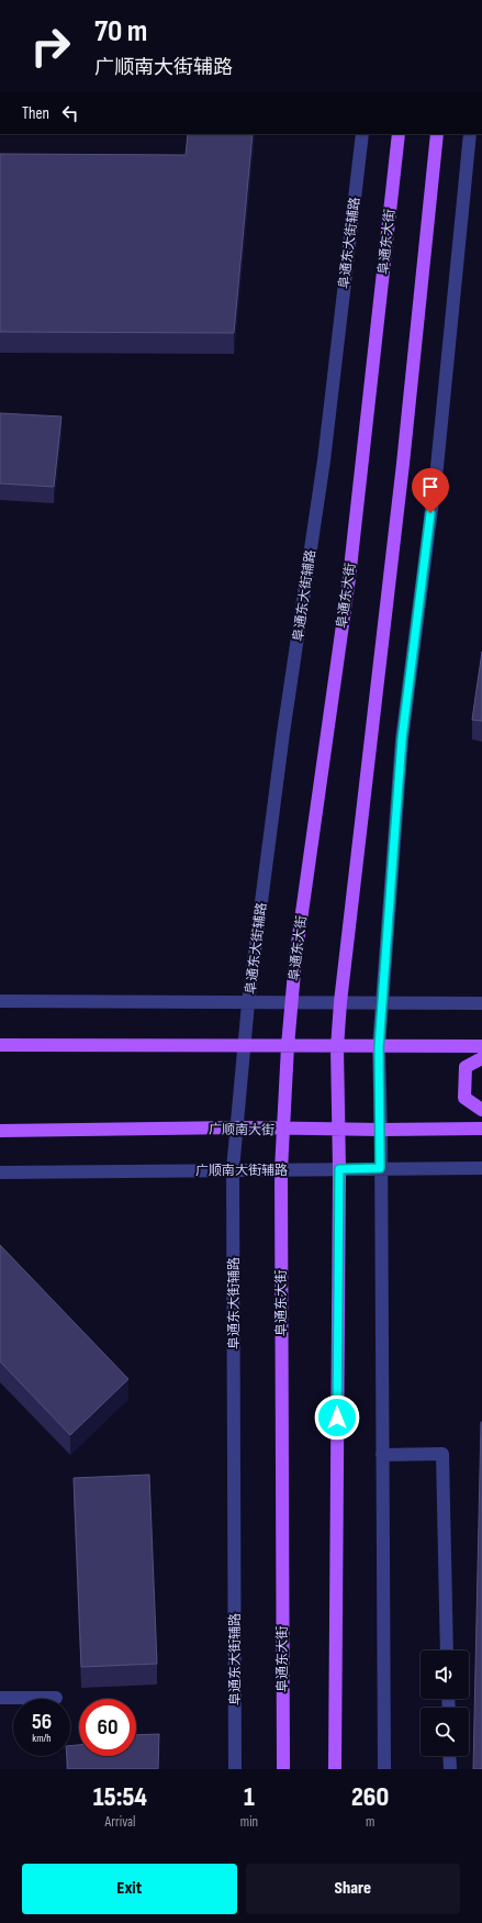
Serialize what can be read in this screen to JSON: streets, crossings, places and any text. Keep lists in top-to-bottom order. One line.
{"streets":{"main road":["阜通东大街","广顺南大街"],"street":["阜通东大街辅路","广顺南大街辅路"]},"crossings":[["阜通东大街","广顺南大街"],["阜通东大街","广顺南大街辅路"],["阜通东大街辅路","广顺南大街"],["阜通东大街辅路","广顺南大街辅路"]],"page":{"turn":["70 m","广顺南大街辅路"],"then":"Then","speed":"56 km/h","limit":"60","eta":["15:54","Arrival","1","min","260","m"],"buttons":["Exit","Share"]}}
